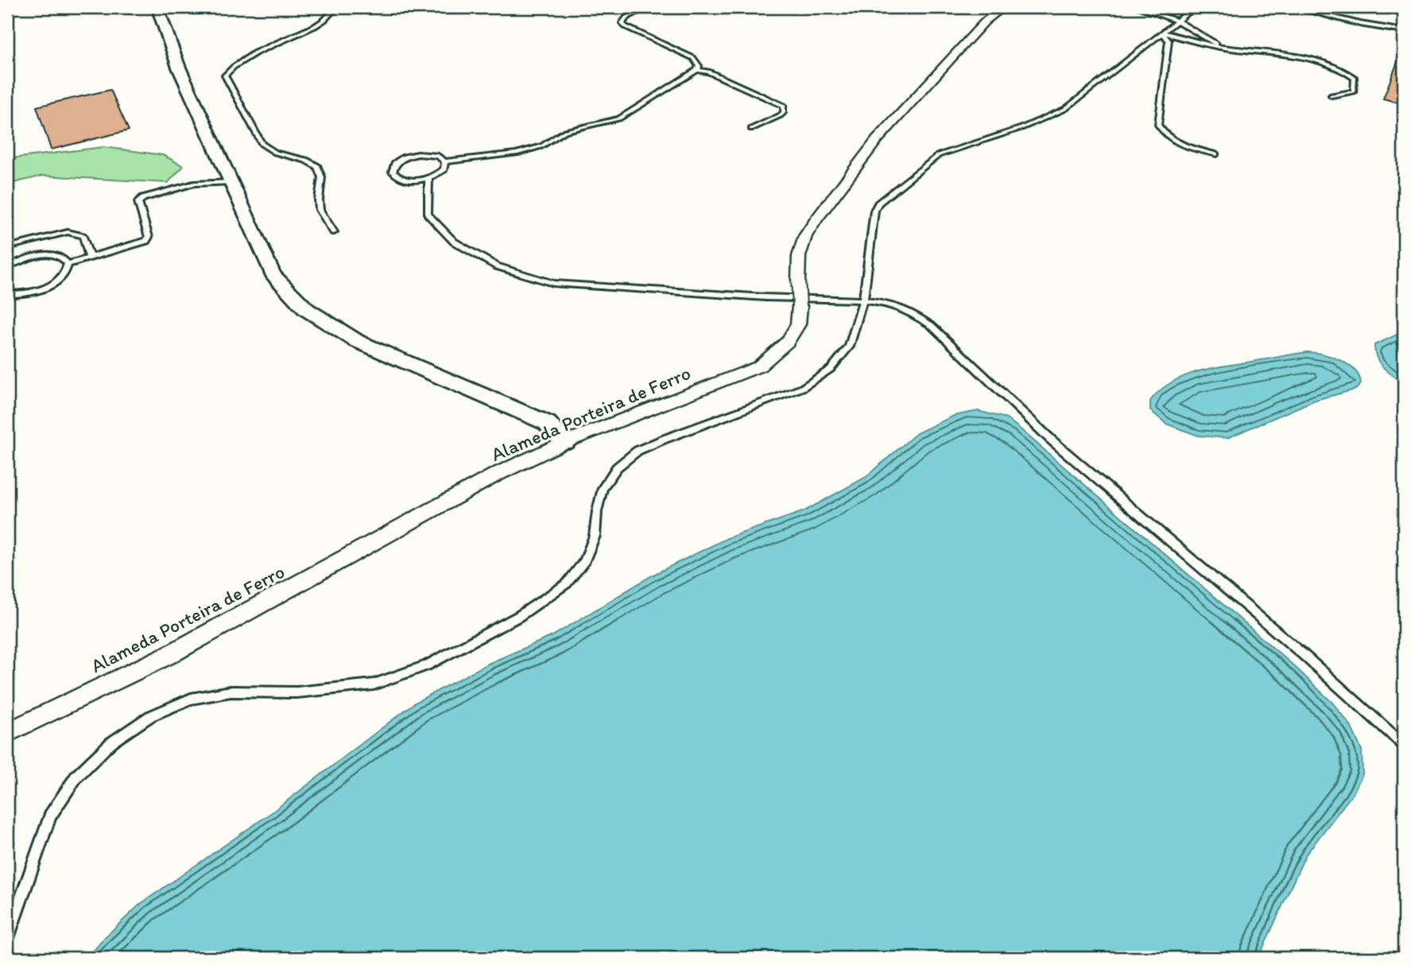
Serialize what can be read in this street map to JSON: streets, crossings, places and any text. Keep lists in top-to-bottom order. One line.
{"streets":{"street":["Alameda Porteira de Ferro"]}}
